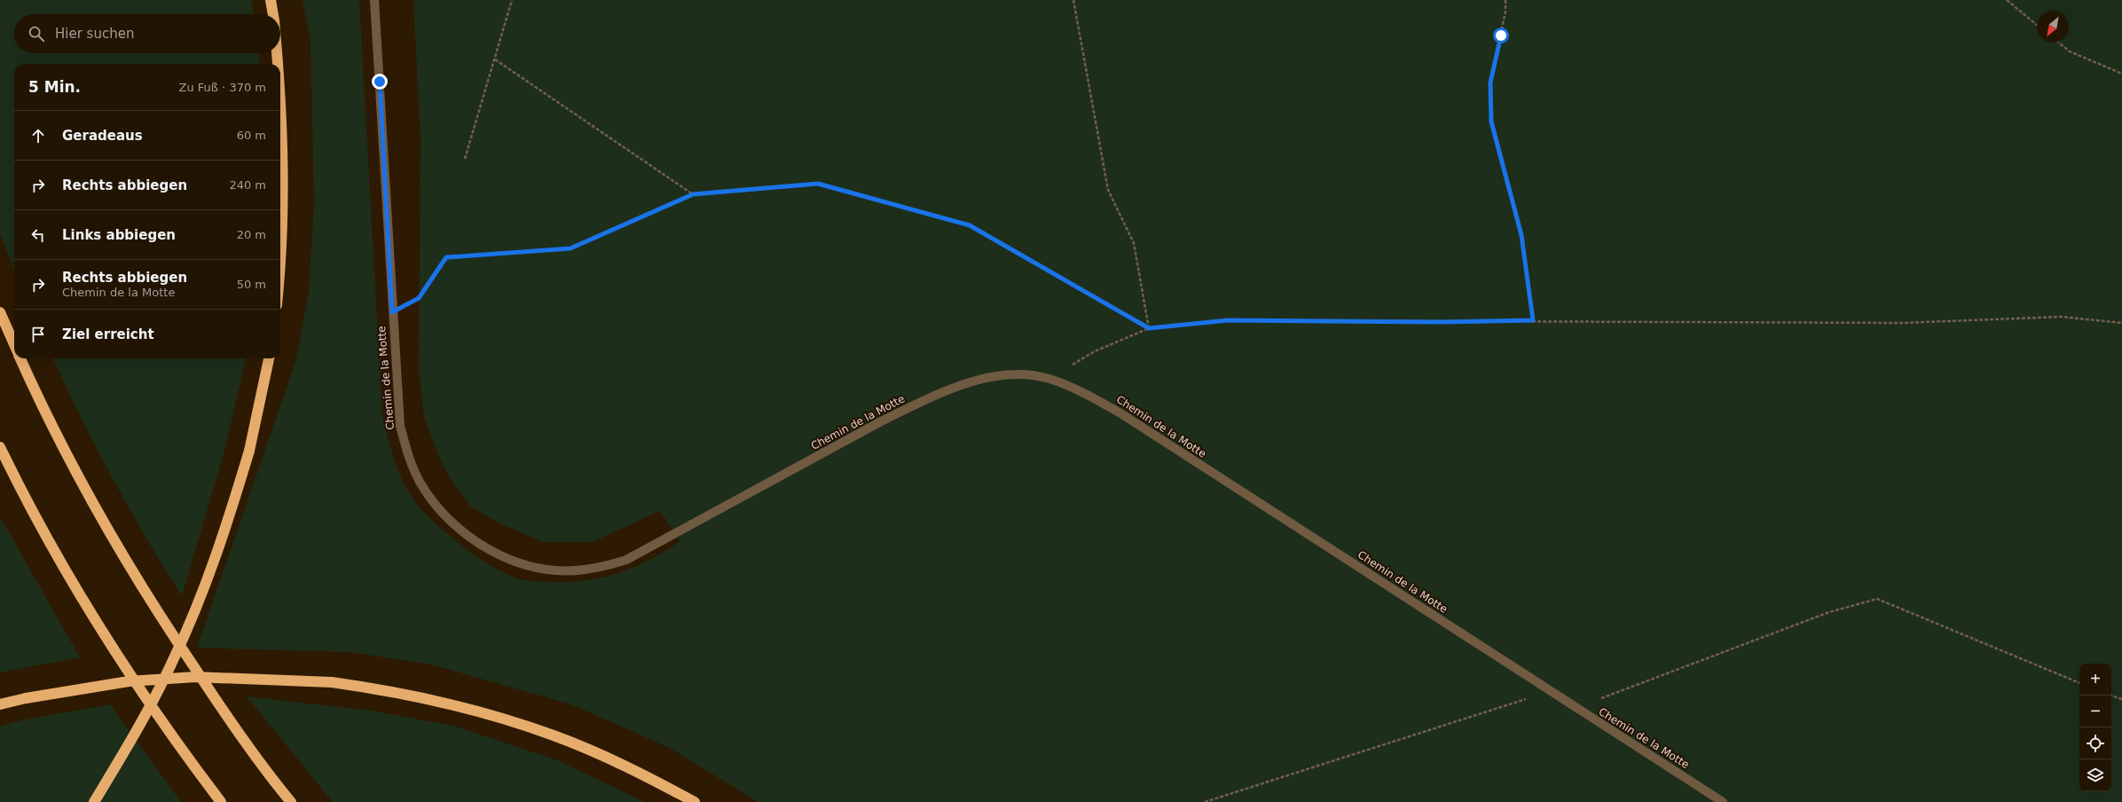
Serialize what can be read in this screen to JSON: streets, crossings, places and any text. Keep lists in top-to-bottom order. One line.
{"streets":{"street":["Chemin de la Motte"]},"north":"bottom left","page":{"search":"Hier suchen","heading":["5 Min.","Zu Fuß · 370 m"],"list":[["Geradeaus","60 m"],["Rechts abbiegen","240 m"],["Links abbiegen","20 m"],["Rechts abbiegen","Chemin de la Motte","50 m"],"Ziel erreicht"],"map_buttons":["+","−"]}}
